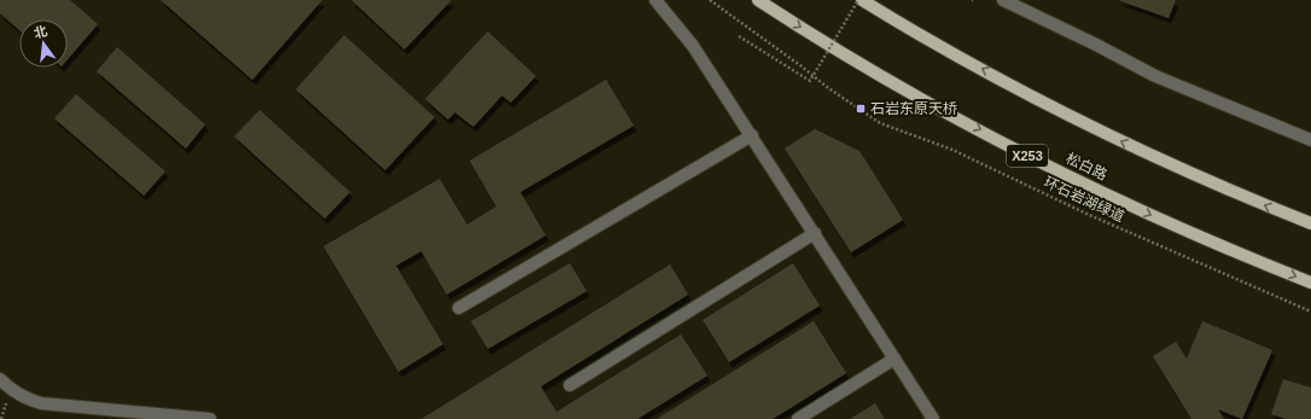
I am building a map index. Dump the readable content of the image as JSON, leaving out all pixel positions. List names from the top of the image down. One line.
{"streets":{"main road":["X253","松白路"],"path":["环石岩湖绿道"]},"places":{"transit":["石岩东原天桥"]},"north":"top"}
